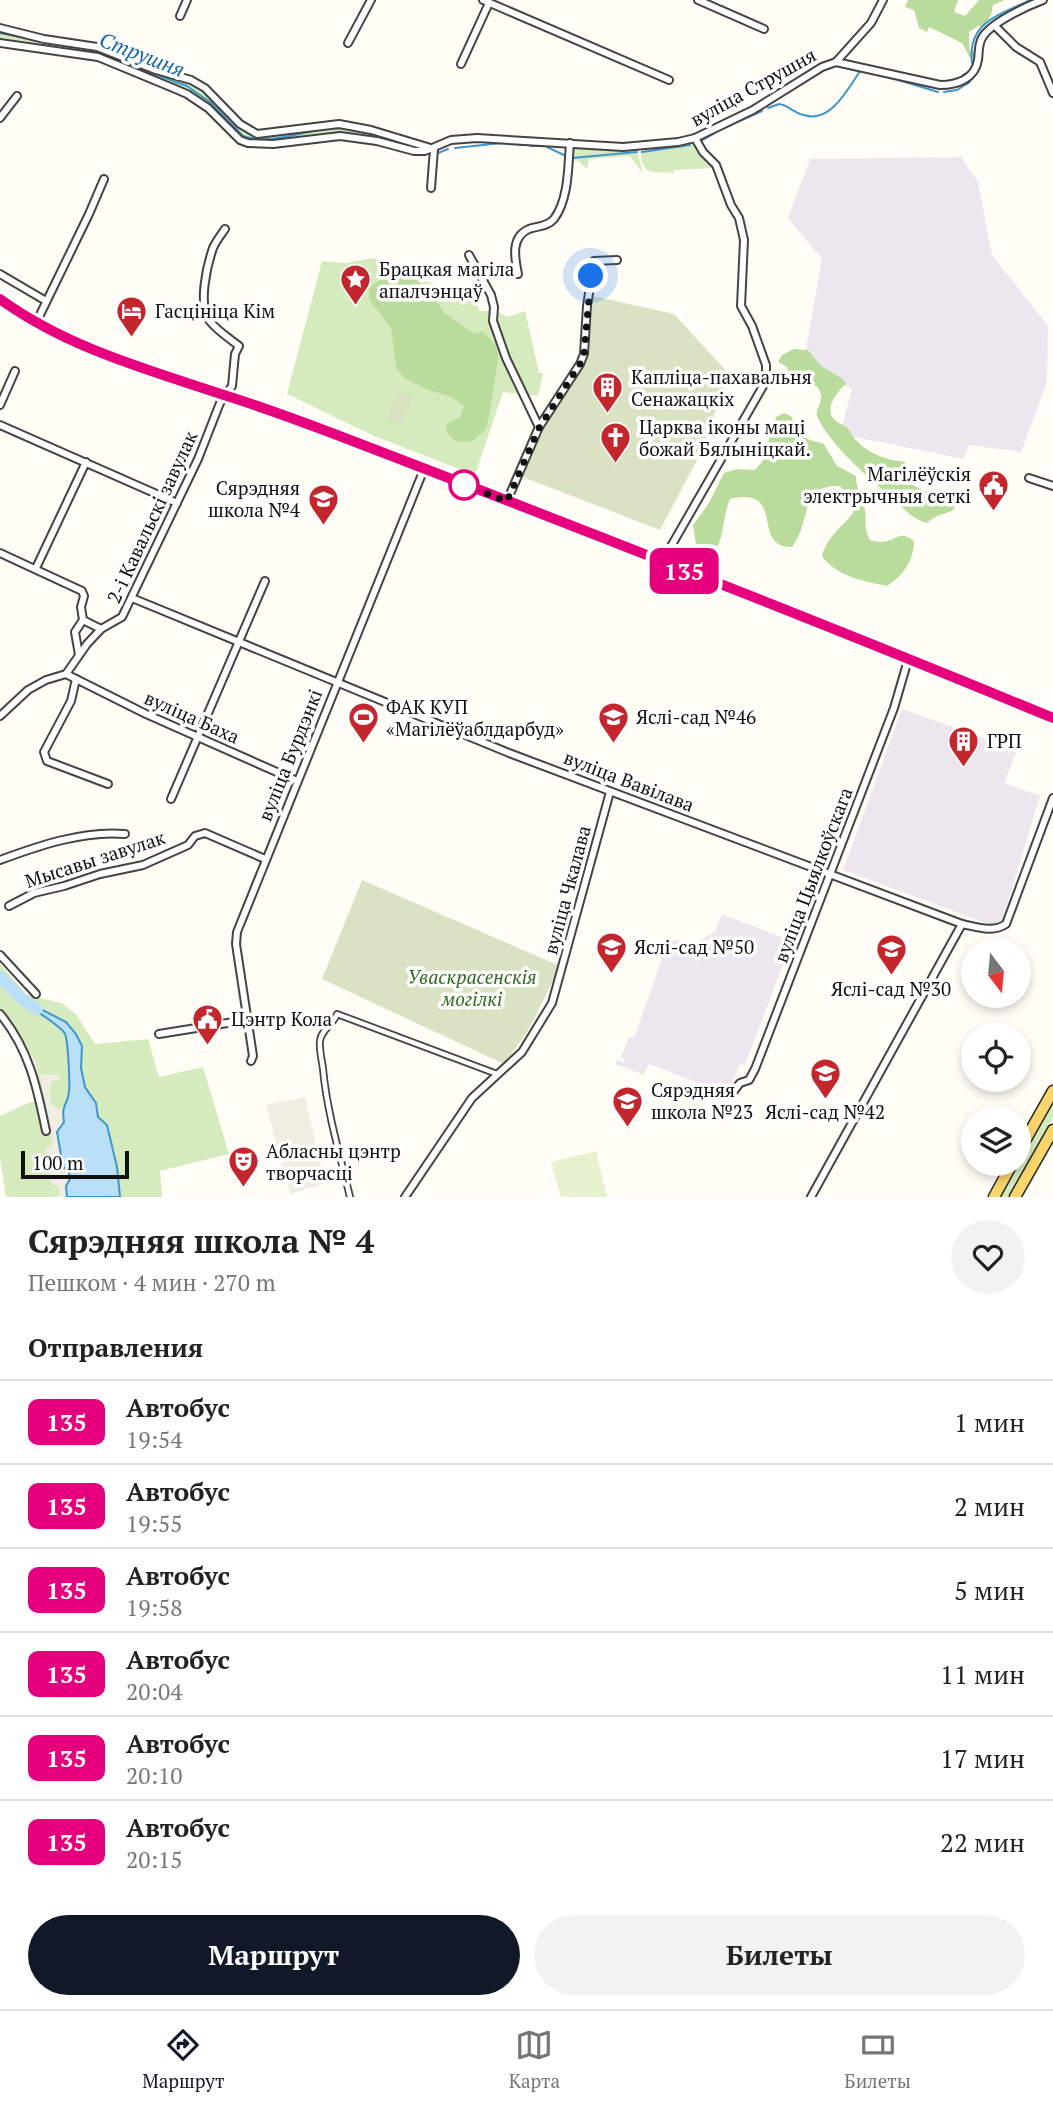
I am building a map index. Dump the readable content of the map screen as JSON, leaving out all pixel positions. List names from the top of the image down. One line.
{"streets":{"street":["вуліца Струшня","2-і Кавальскі завулак","вуліца Баха","вуліца Бурдэнкі","вуліца Вавілава","Мысавы завулак","вуліца Цыялкоўскага","вуліца Чкалава"]},"crossings":[["2-і Кавальскі завулак","вуліца Вавілава"],["вуліца Баха","вуліца Бурдэнкі"],["вуліца Бурдэнкі","вуліца Вавілава"],["вуліца Бурдэнкі","Мысавы завулак"],["вуліца Вавілава","вуліца Цыялкоўскага"],["вуліца Вавілава","вуліца Чкалава"]],"water":["Струшня"],"parks":["Уваскрасенскія могілкі"],"places":{"place":["Брацкая магіла апалчэнцаў"],"hotel":["Гасцініца Кім"],"building":["Капліца-пахавальня Сенажацкіх","ГРП"],"church":["Царква іконы маці божай Бялыніцкай."],"public building":["Магілёўскія электрычныя сеткі","Цэнтр Кола"],"school or university":["Сярэдняя школа №4","Яслі-сад №46","Яслі-сад №50","Яслі-сад №30","Яслі-сад №42","Сярэдняя школа №23"],"sports":["ФАК КУП «Магілёўаблдарбуд»"],"theatre":["Абласны цэнтр творчасці"]},"lines":["bus line 135"],"scale_bar":"100 m","north":"bottom","page":{"on_map":"135","scale":"100 m","heading":[["Сярэдняя школа № 4","Пешком · 4 мин · 270 m"],"Отправления"],"list":[{"mark":"135","name":"Автобус","note":"19:54","value":"1 мин"},{"mark":"135","name":"Автобус","note":"19:55","value":"2 мин"},{"mark":"135","name":"Автобус","note":"19:58","value":"5 мин"},{"mark":"135","name":"Автобус","note":"20:04","value":"11 мин"},{"mark":"135","name":"Автобус","note":"20:10","value":"17 мин"},{"mark":"135","name":"Автобус","note":"20:15","value":"22 мин"}],"buttons":["Маршрут","Билеты"],"tabs":["Маршрут","Карта","Билеты"]}}
